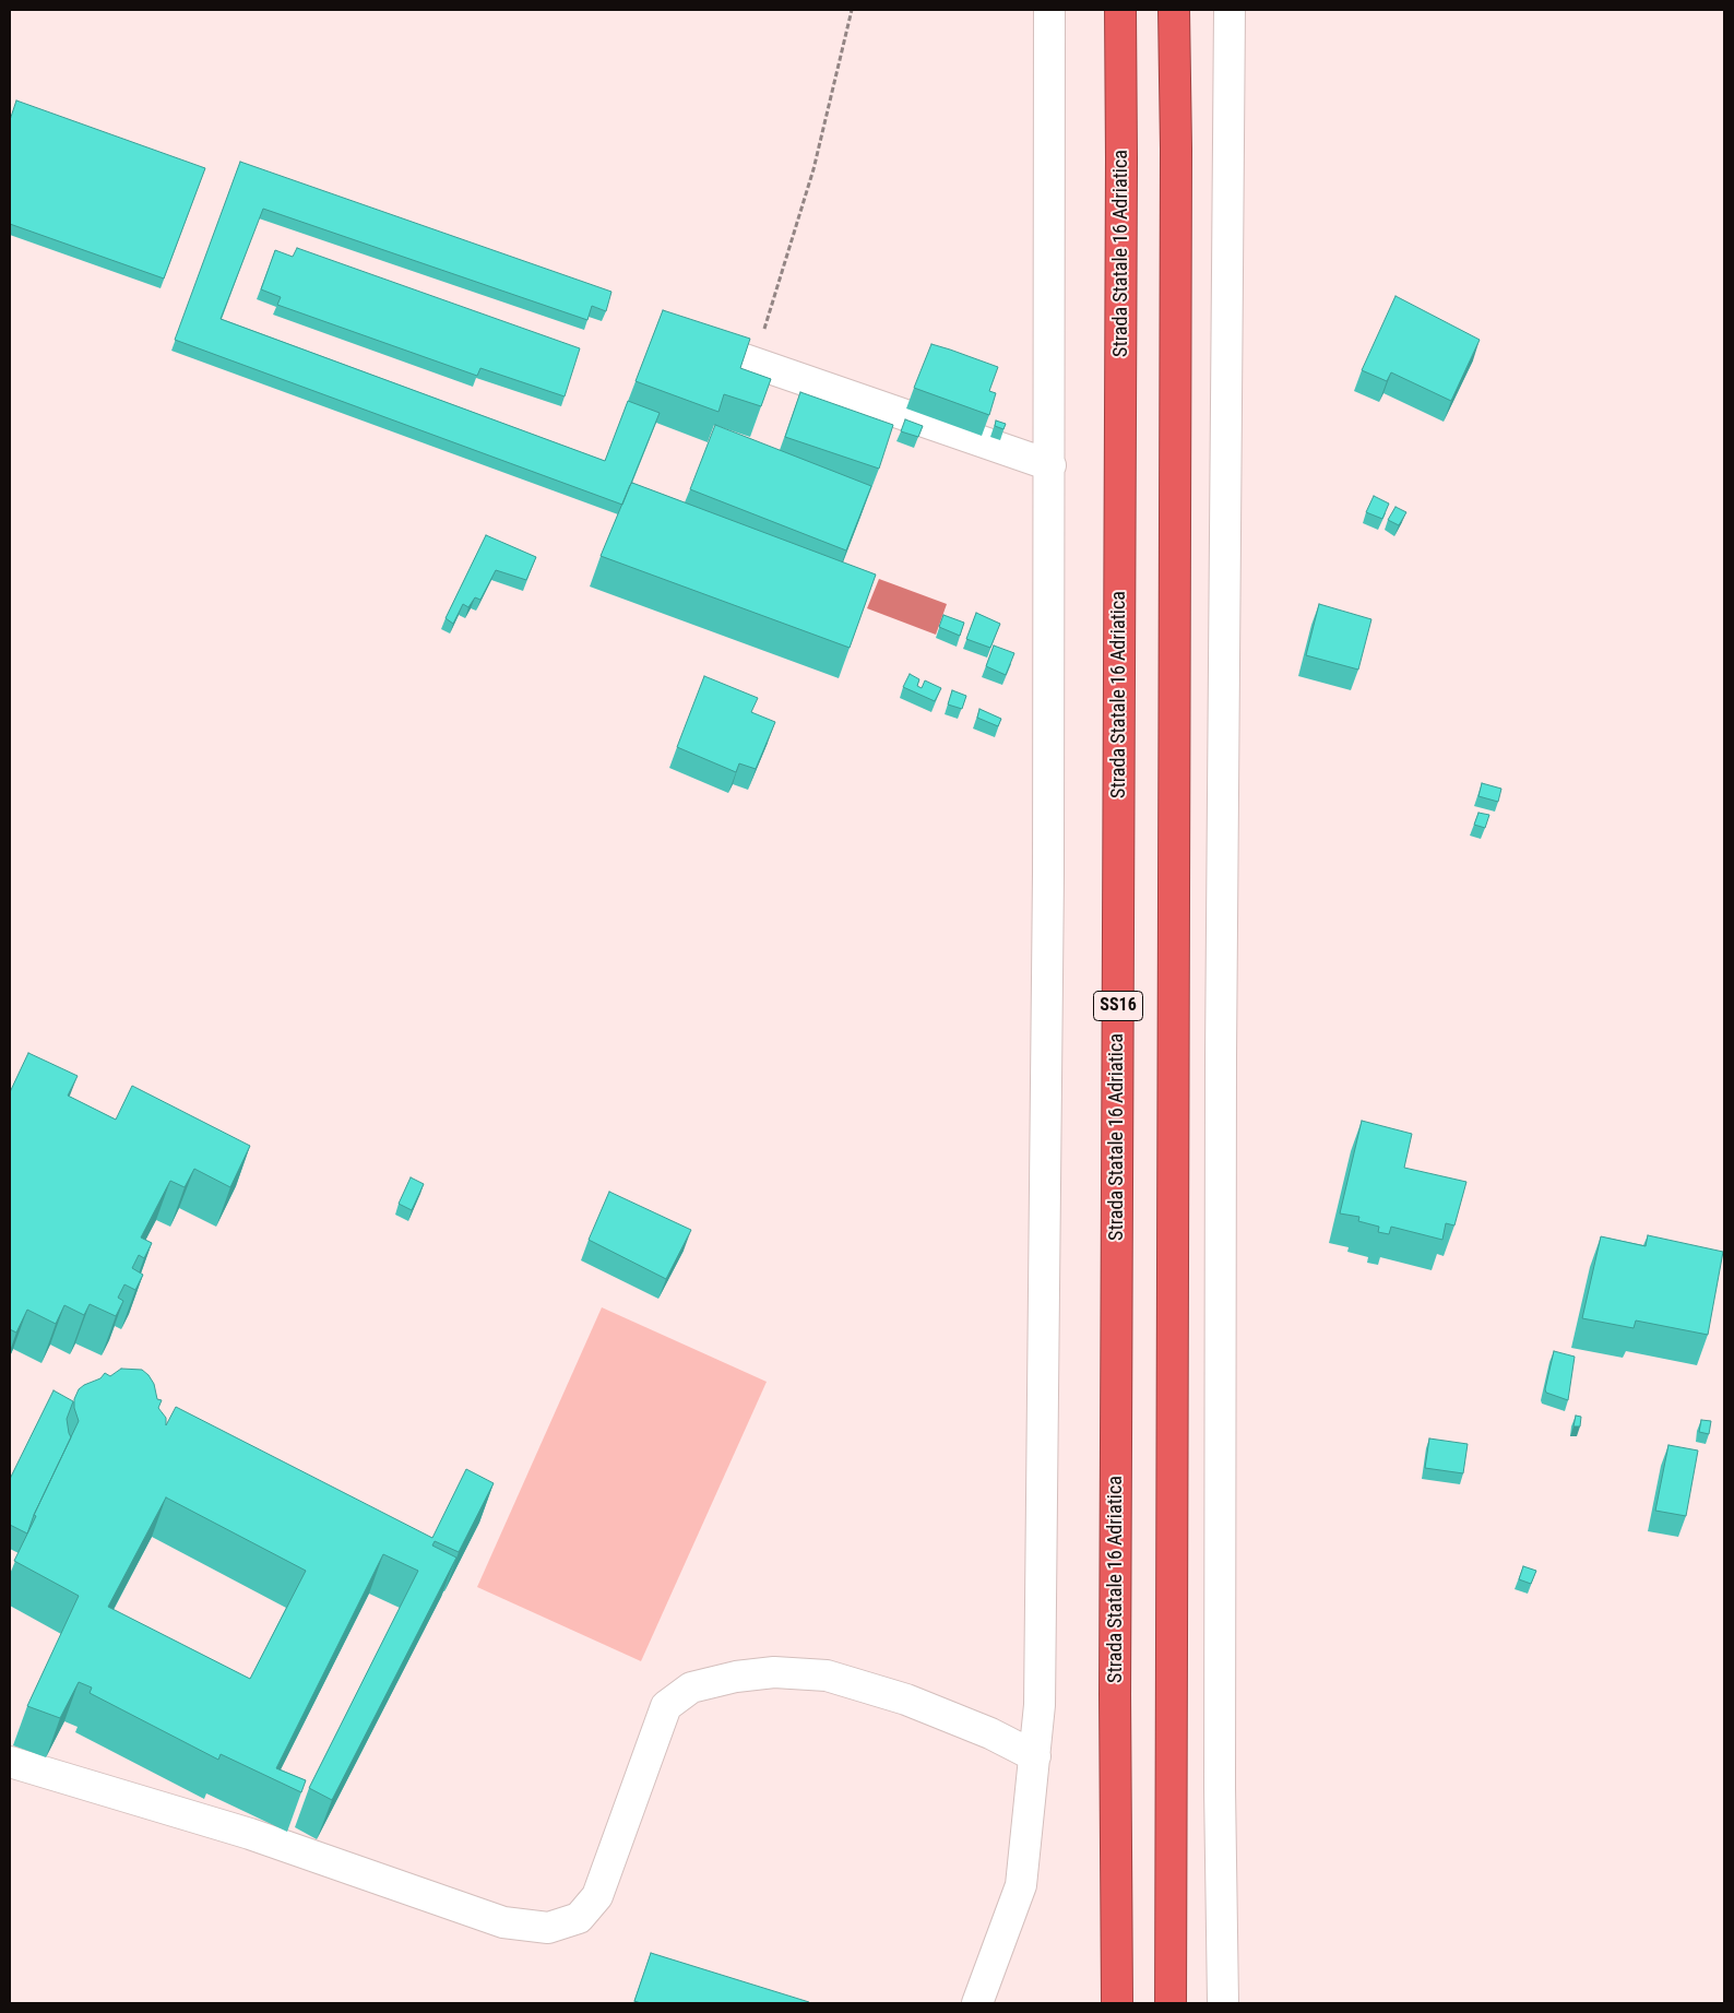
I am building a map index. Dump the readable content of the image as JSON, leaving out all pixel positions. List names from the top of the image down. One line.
{"streets":{"highway":["Strada Statale 16 Adriatica","SS16"]}}
